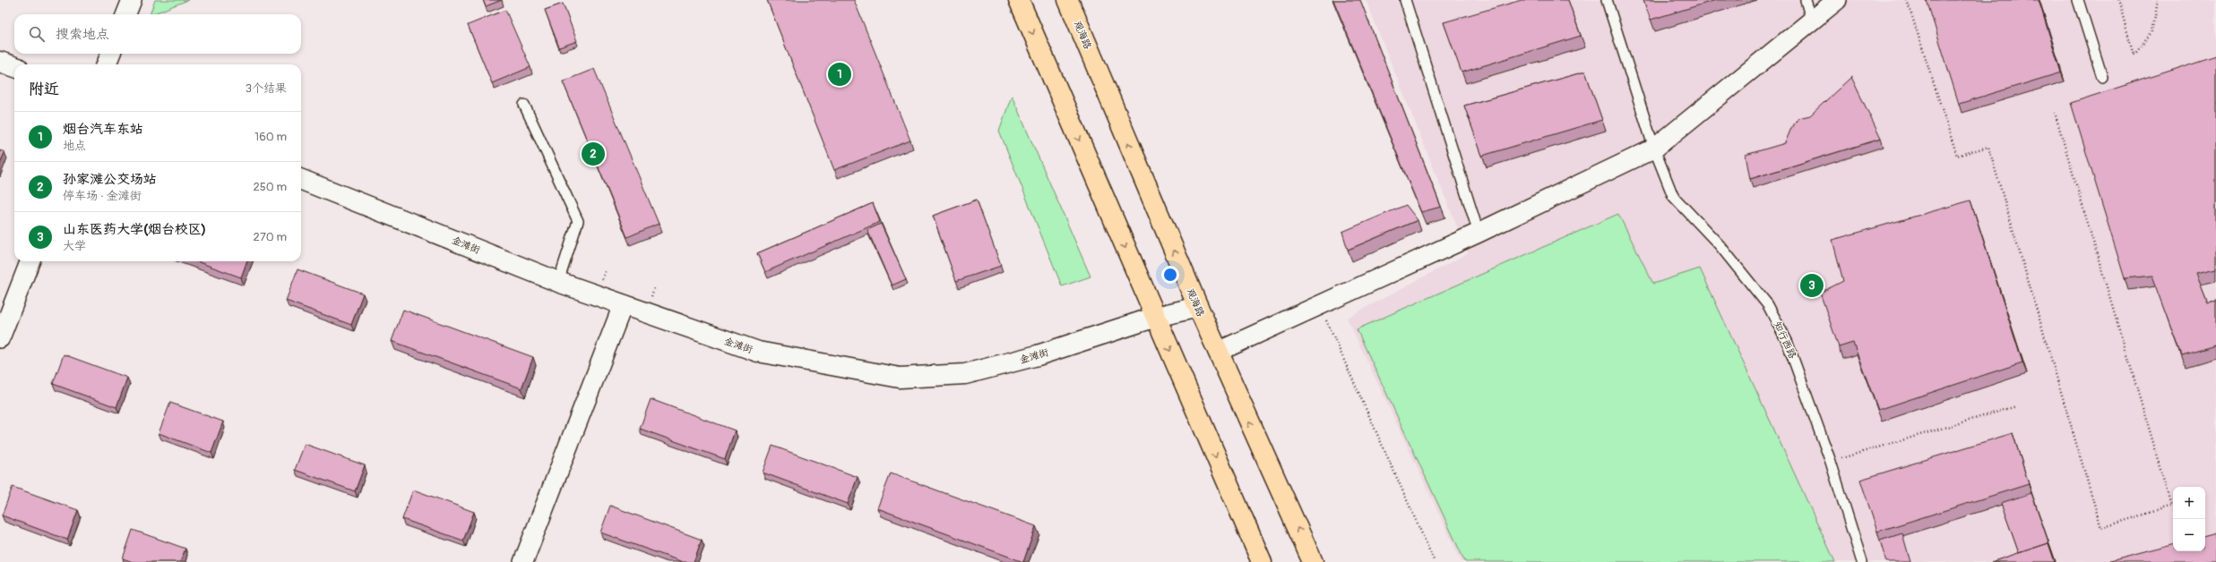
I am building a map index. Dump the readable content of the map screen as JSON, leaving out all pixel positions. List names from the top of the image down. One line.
{"streets":{"main road":["观海路"],"street":["金滩街"],"lane":["知行西路"]},"crossings":[["观海路","金滩街"]],"page":{"search":"搜索地点","pins":["1","2","3"],"heading":["附近","3个结果"],"list":[{"mark":"1","name":"烟台汽车东站","note":"地点","value":"160 m"},{"mark":"2","name":"孙家滩公交场站","note":"停车场 · 金滩街","value":"250 m"},{"mark":"3","name":"山东医药大学(烟台校区)","note":"大学","value":"270 m"}],"map_buttons":["+","−"]}}
